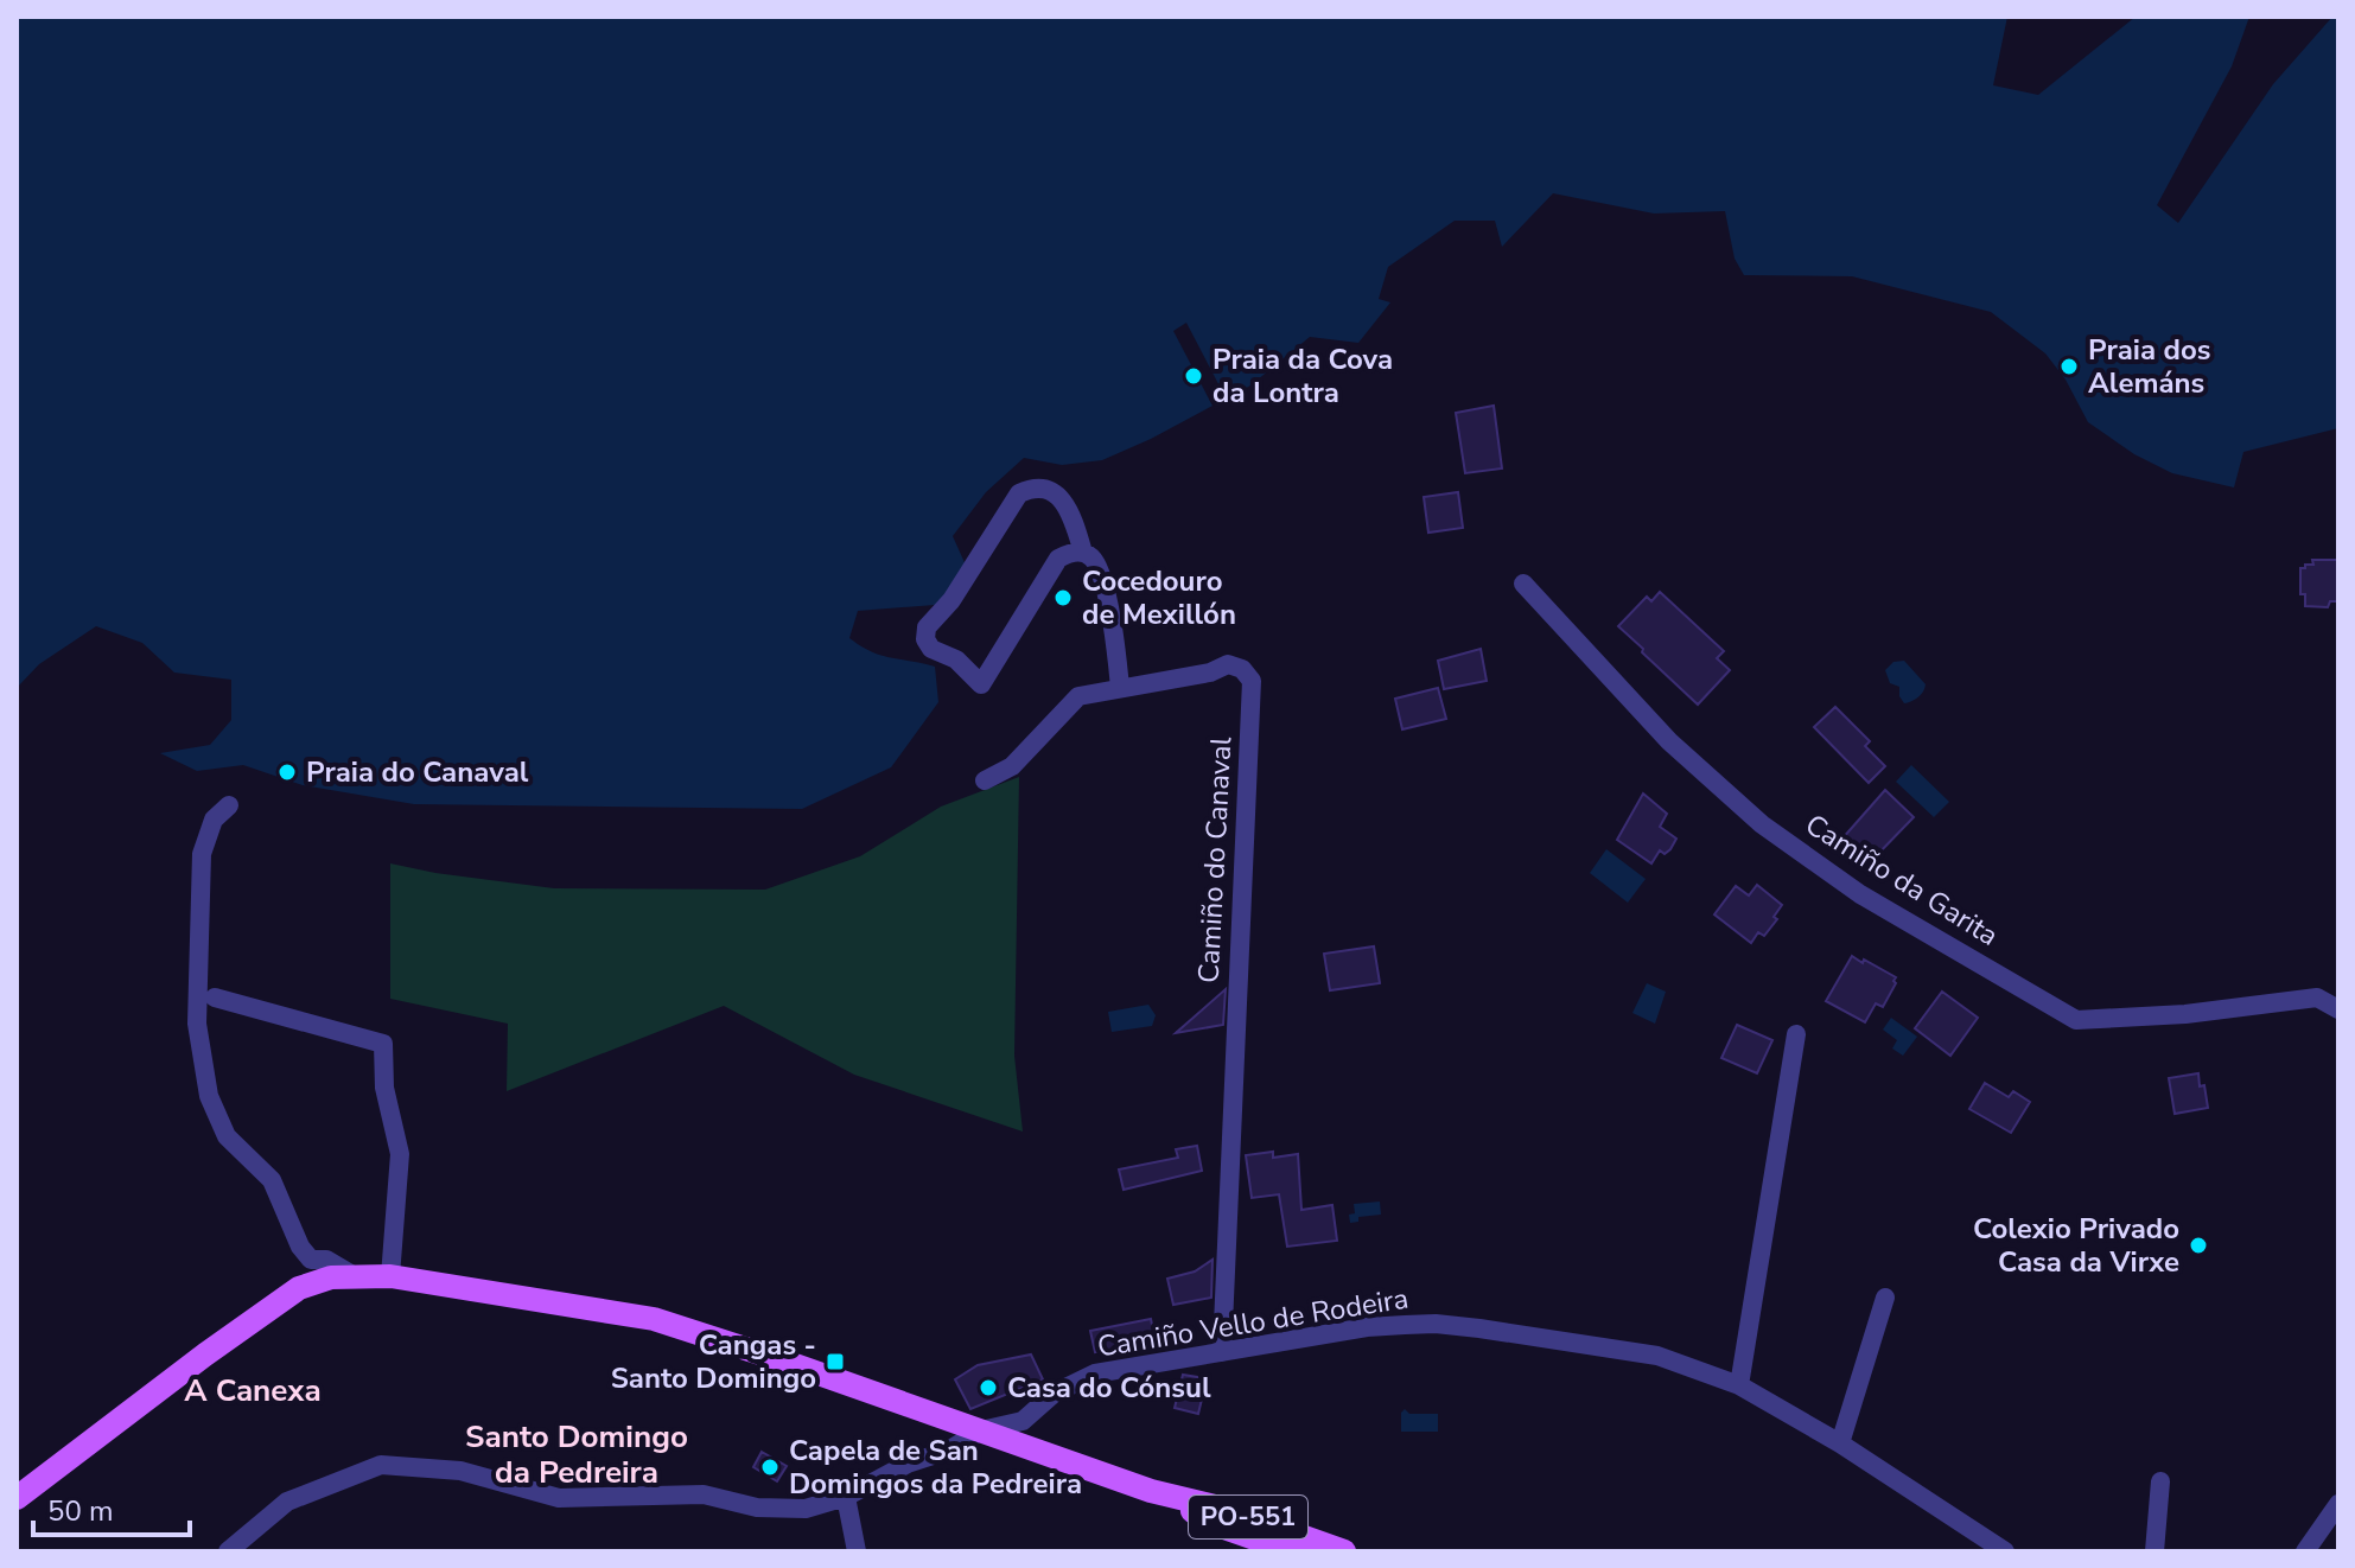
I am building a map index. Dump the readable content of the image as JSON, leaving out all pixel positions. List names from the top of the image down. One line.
{"streets":{"main road":["PO-551"],"street":["Camiño do Canaval","Camiño da Garita","Camiño Vello de Rodeira"]},"crossings":[["Camiño do Canaval","Camiño Vello de Rodeira"],["Camiño Vello de Rodeira","PO-551"]],"districts":["A Canexa","Santo Domingo da Pedreira"],"places":{"other":["Praia dos Alemáns","Praia da Cova da Lontra","Cocedouro de Mexillón","Praia do Canaval","Colexio Privado Casa da Virxe","Casa do Cónsul","Capela de San Domingos da Pedreira"],"transit":["Cangas - Santo Domingo"]},"scale_bar":"50 m"}
